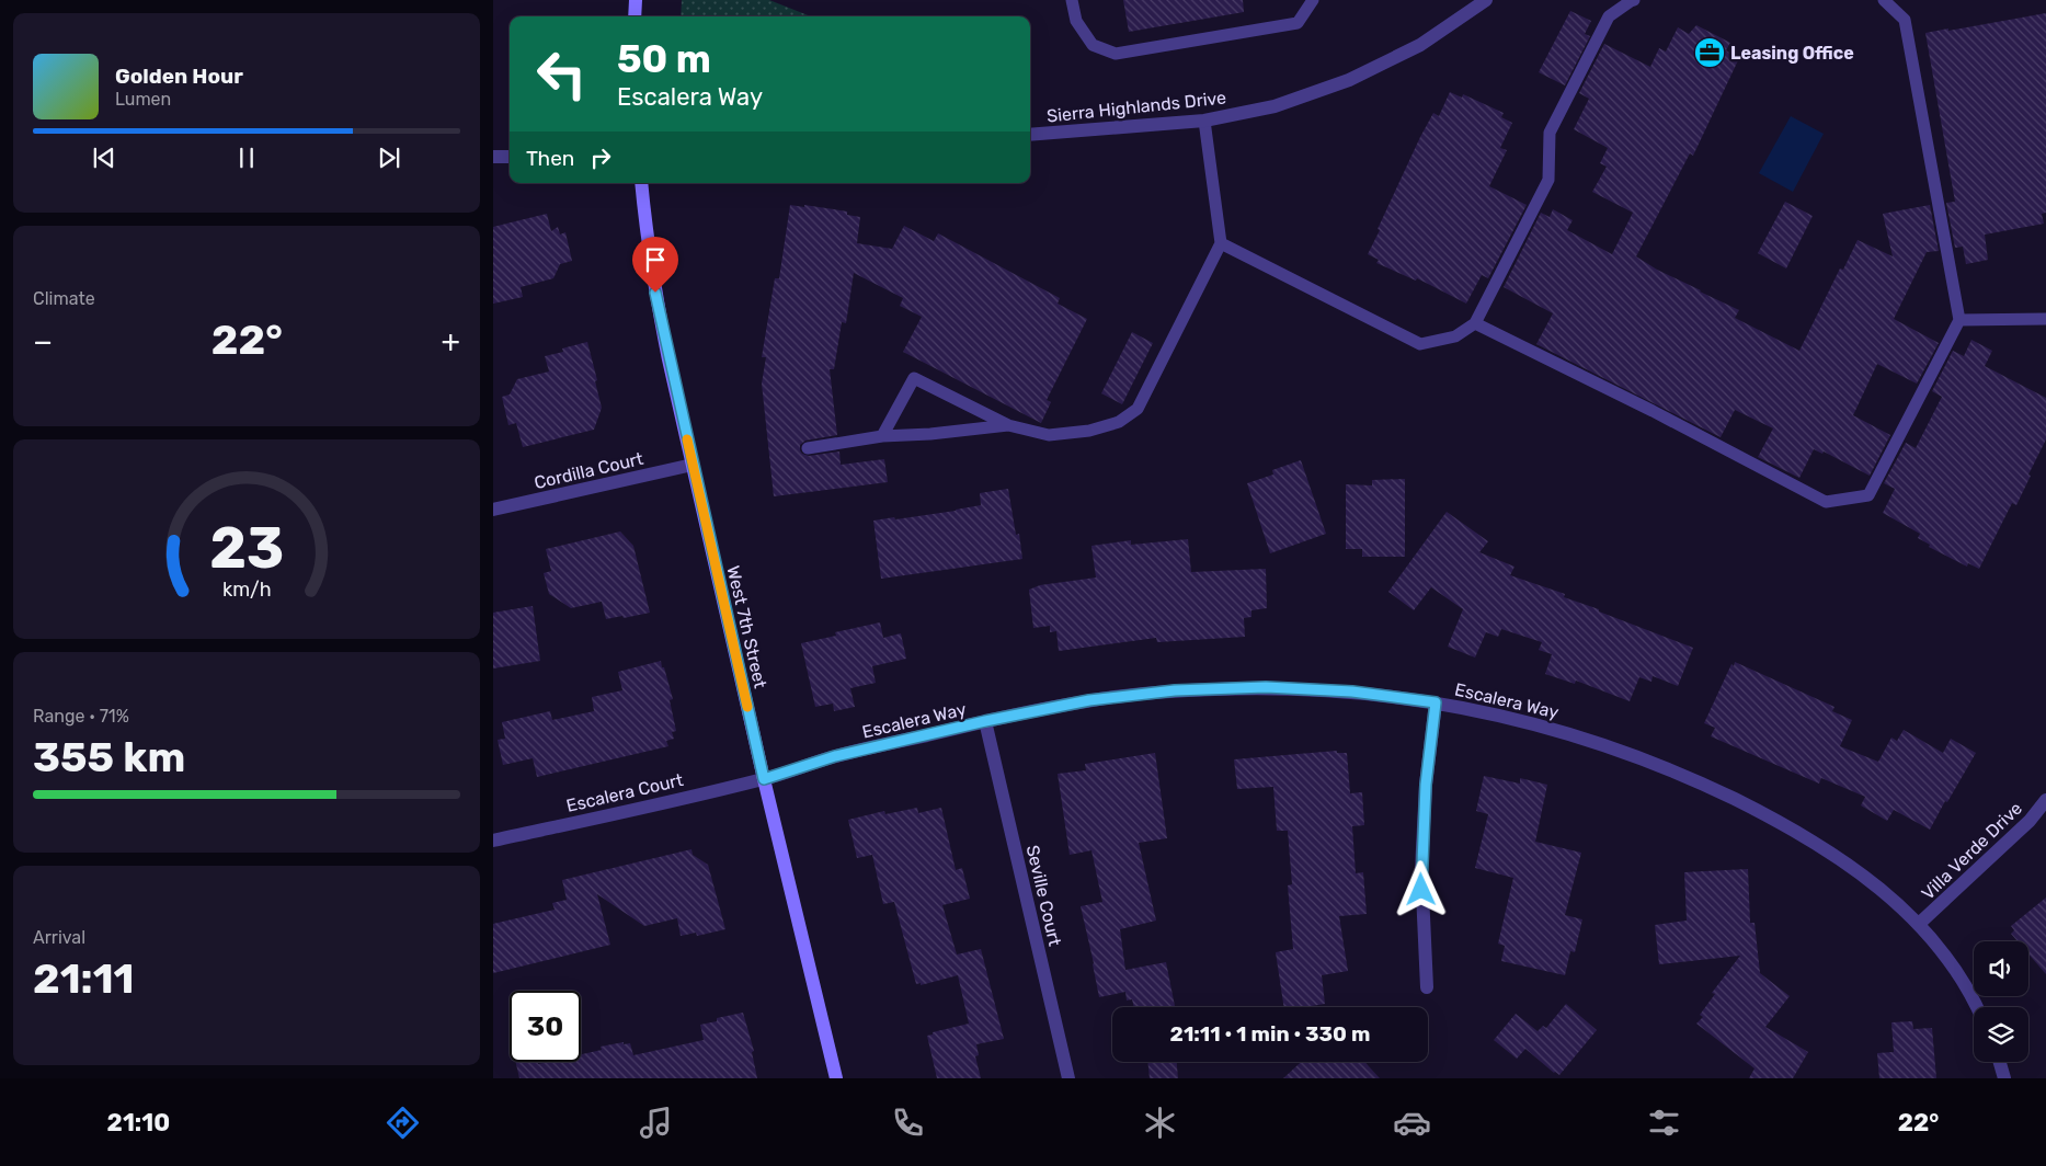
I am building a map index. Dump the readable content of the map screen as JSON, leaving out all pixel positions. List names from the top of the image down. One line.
{"streets":{"main road":["West 7th Street"],"street":["Sierra Highlands Drive","Cordilla Court","Escalera Way","Escalera Court","Villa Verde Drive","Seville Court"]},"crossings":[["Cordilla Court","West 7th Street"],["West 7th Street","Escalera Way"],["West 7th Street","Escalera Court"],["Escalera Way","Escalera Court"],["Escalera Way","Villa Verde Drive"],["Escalera Way","Seville Court"]],"places":{"office":["Leasing Office"]},"page":{"turn":["50 m","Escalera Way"],"song":["Golden Hour","Lumen"],"then":"Then","tile":["Climate",["Range · 71%","355 km"],["Arrival","21:11"]],"heat":["−","22°","+"],"limit":"30","trip":"21:11 · 1 min · 330 m","tabs":["21:10","22°"],"gauge":["23","km/h"]}}
